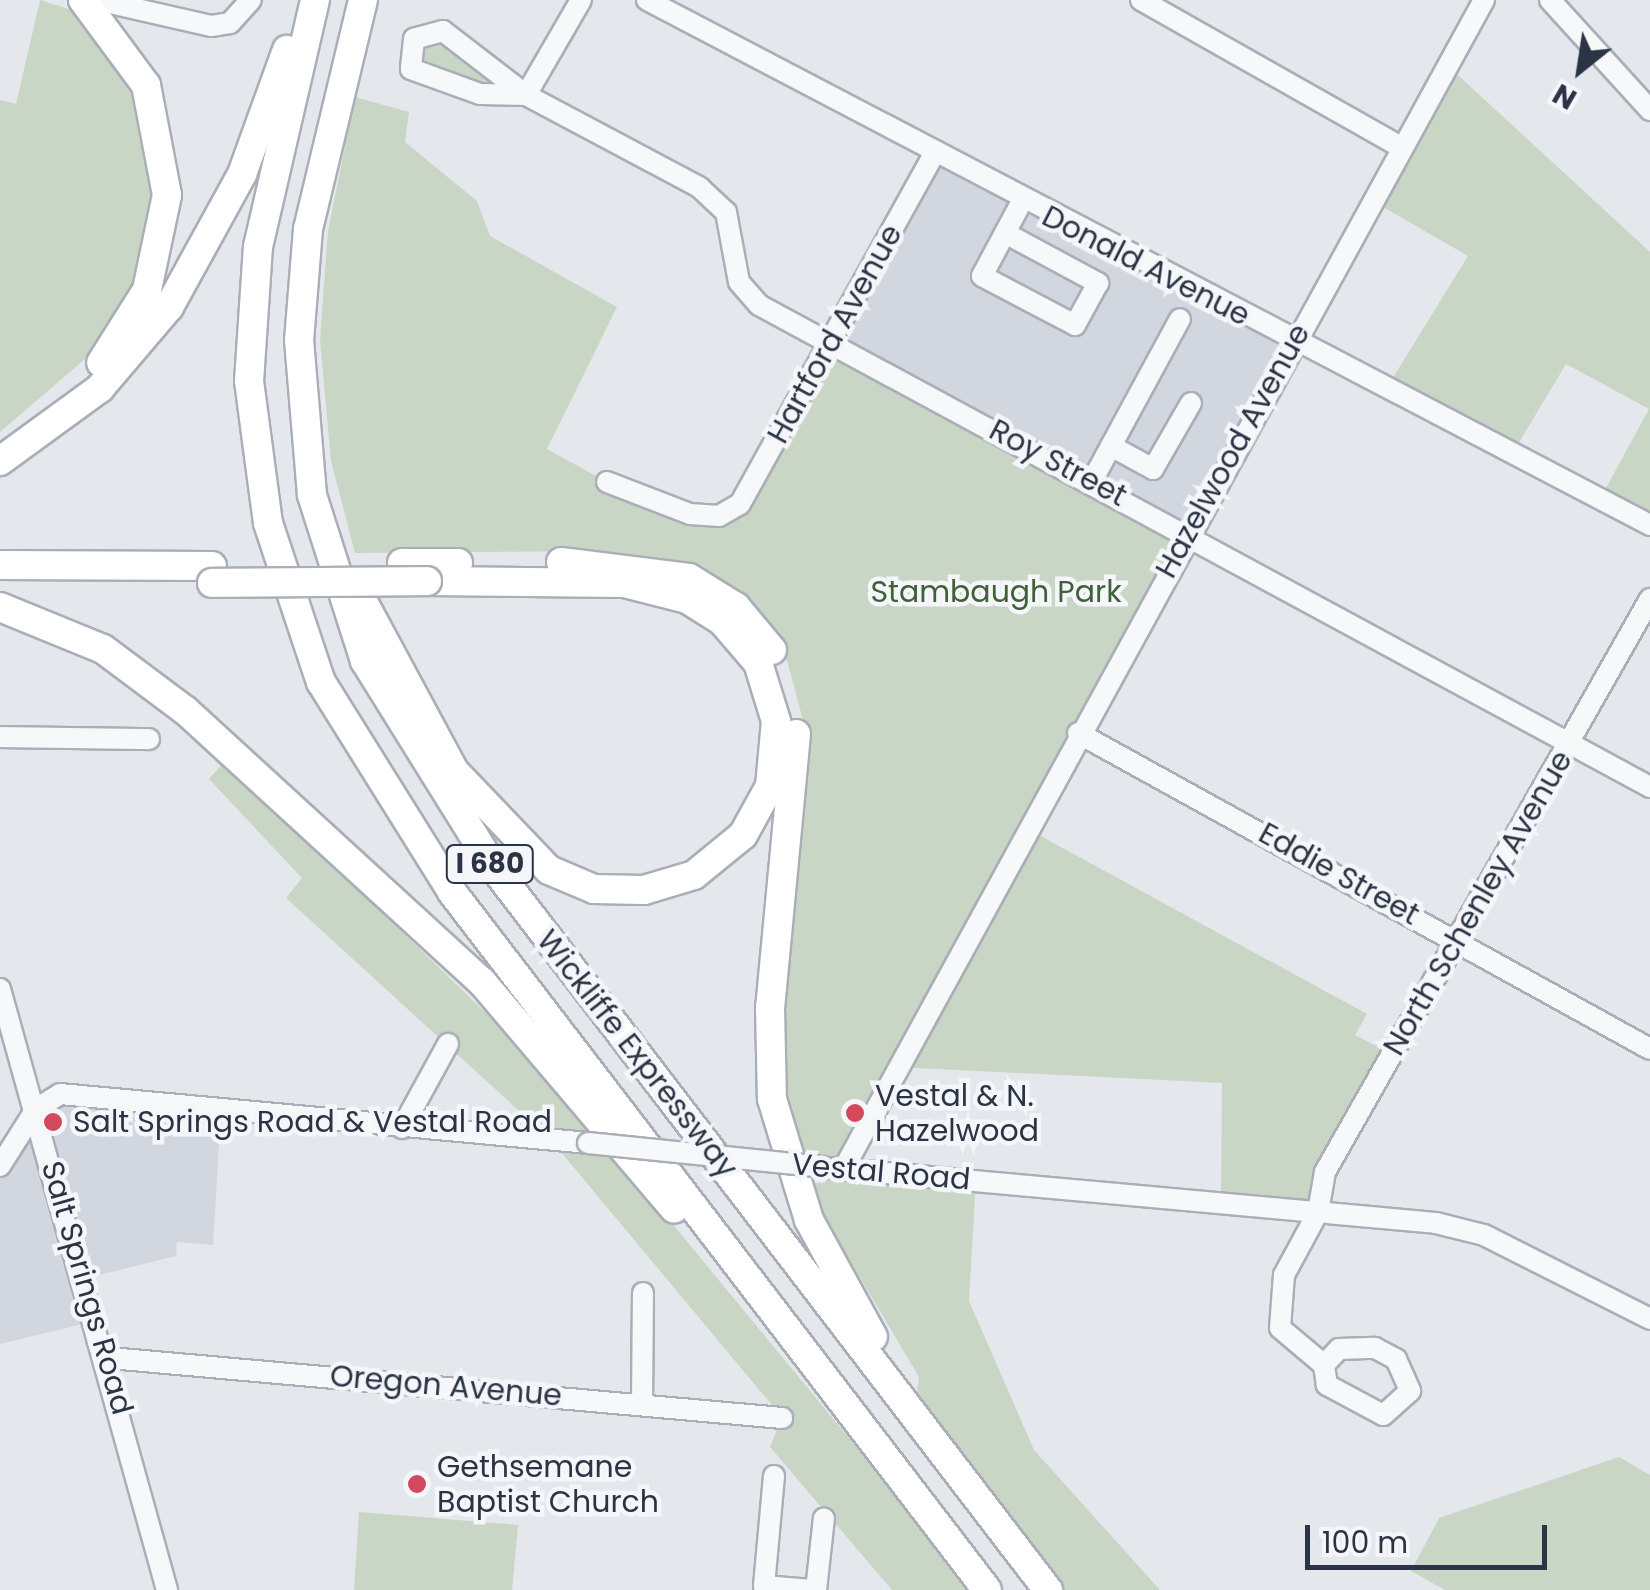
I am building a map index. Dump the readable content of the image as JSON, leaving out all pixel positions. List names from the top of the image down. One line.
{"streets":{"highway":["I 680","Wickliffe Expressway"],"street":["Donald Avenue","Hartford Avenue","Hazelwood Avenue","Roy Street","Eddie Street","North Schenley Avenue","Vestal Road","Salt Springs Road","Oregon Avenue"]},"crossings":[["Donald Avenue","Hartford Avenue"],["Donald Avenue","Hazelwood Avenue"],["Hartford Avenue","Roy Street"],["Hazelwood Avenue","Roy Street"],["Hazelwood Avenue","Eddie Street"],["Hazelwood Avenue","Vestal Road"],["Roy Street","North Schenley Avenue"],["Eddie Street","North Schenley Avenue"],["North Schenley Avenue","Vestal Road"],["Vestal Road","Salt Springs Road"],["Salt Springs Road","Oregon Avenue"]],"parks":["Stambaugh Park"],"places":["Vestal & N. Hazelwood","Salt Springs Road & Vestal Road","Gethsemane Baptist Church"],"scale_bar":"100 m","north":"bottom left"}
